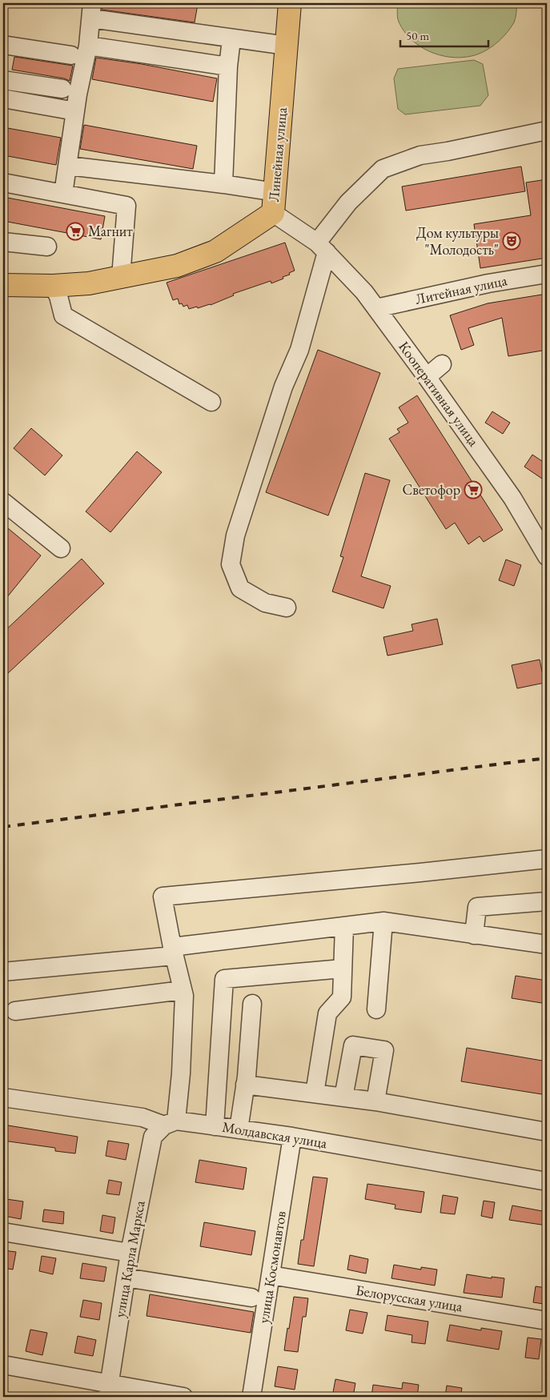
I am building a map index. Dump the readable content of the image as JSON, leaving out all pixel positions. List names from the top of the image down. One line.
{"streets":{"main road":["Линейная улица"],"street":["Литейная улица","Кооперативная улица","Молдавская улица","улица Карла Маркса","улица Космонавтов","Белорусская улица"]},"crossings":[["Линейная улица","Кооперативная улица"],["Литейная улица","Кооперативная улица"],["Молдавская улица","улица Карла Маркса"],["Молдавская улица","улица Космонавтов"],["улица Космонавтов","Белорусская улица"]],"places":{"supermarket":["Магнит","Светофор"],"theatre":["Дом культуры \"Молодость\""]},"scale_bar":"50 m"}
